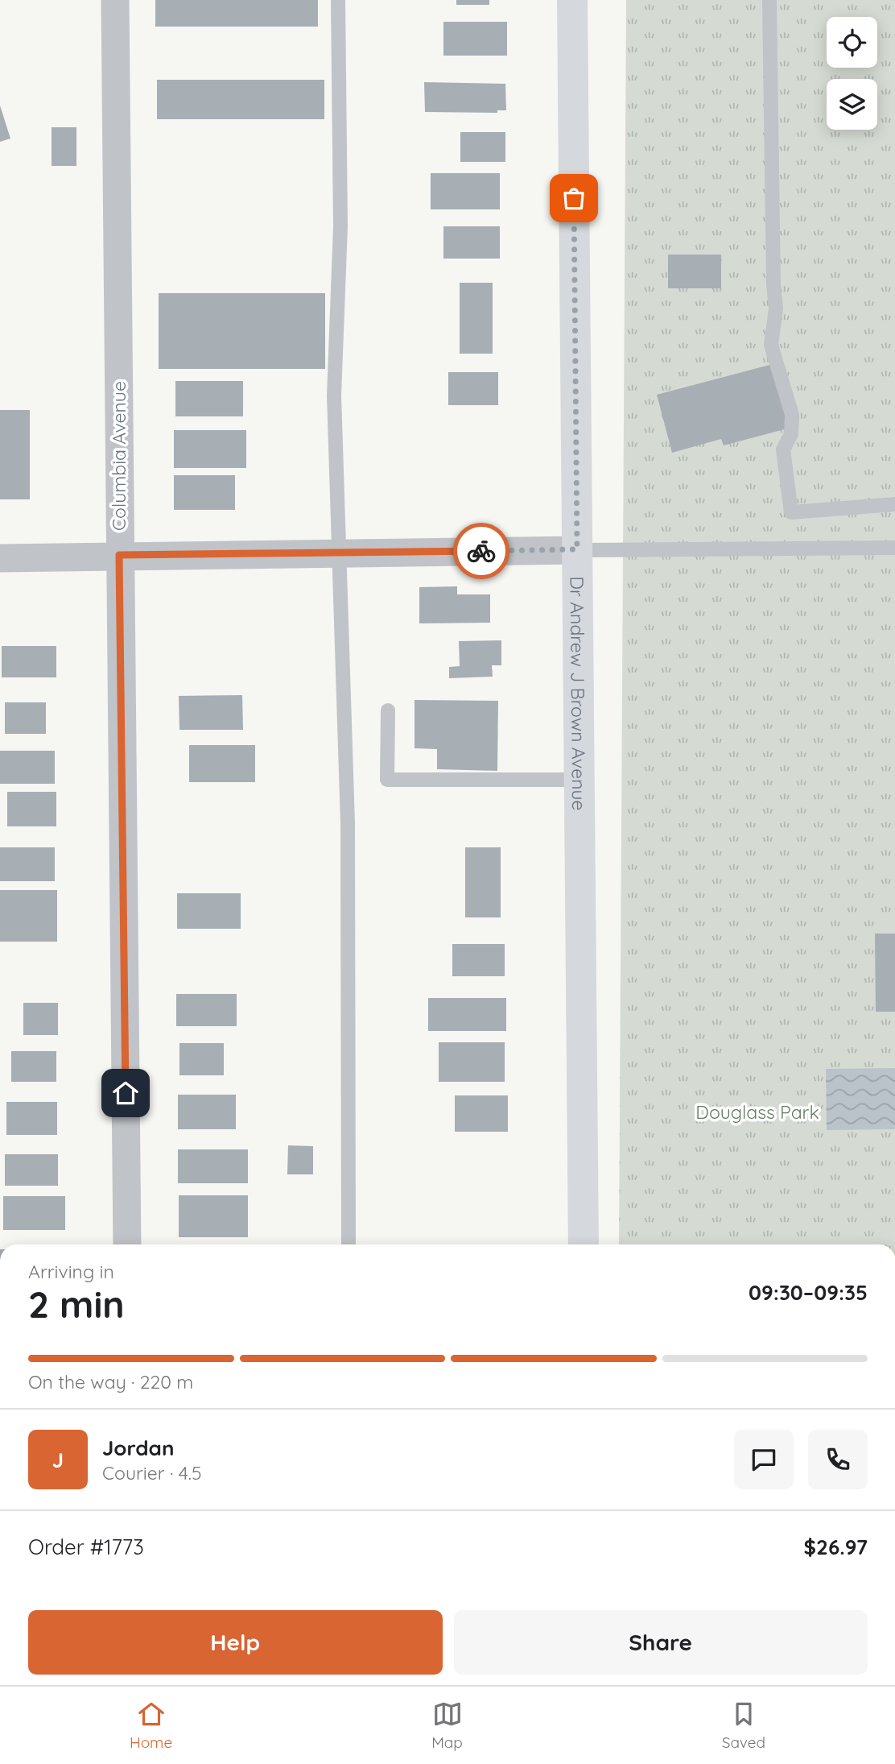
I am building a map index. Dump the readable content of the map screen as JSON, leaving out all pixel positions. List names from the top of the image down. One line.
{"streets":{"main road":["Dr Andrew J Brown Avenue"],"street":["Columbia Avenue"]},"parks":["Douglass Park"],"page":{"heading":["2 min","Arriving in","09:30–09:35"],"panel":["Jordan","Courier · 4.5","Order #1773","$26.97"],"bar":"On the way · 220 m","round":"J","buttons":["Help","Share"],"tabs":["Home","Map","Saved"]}}
